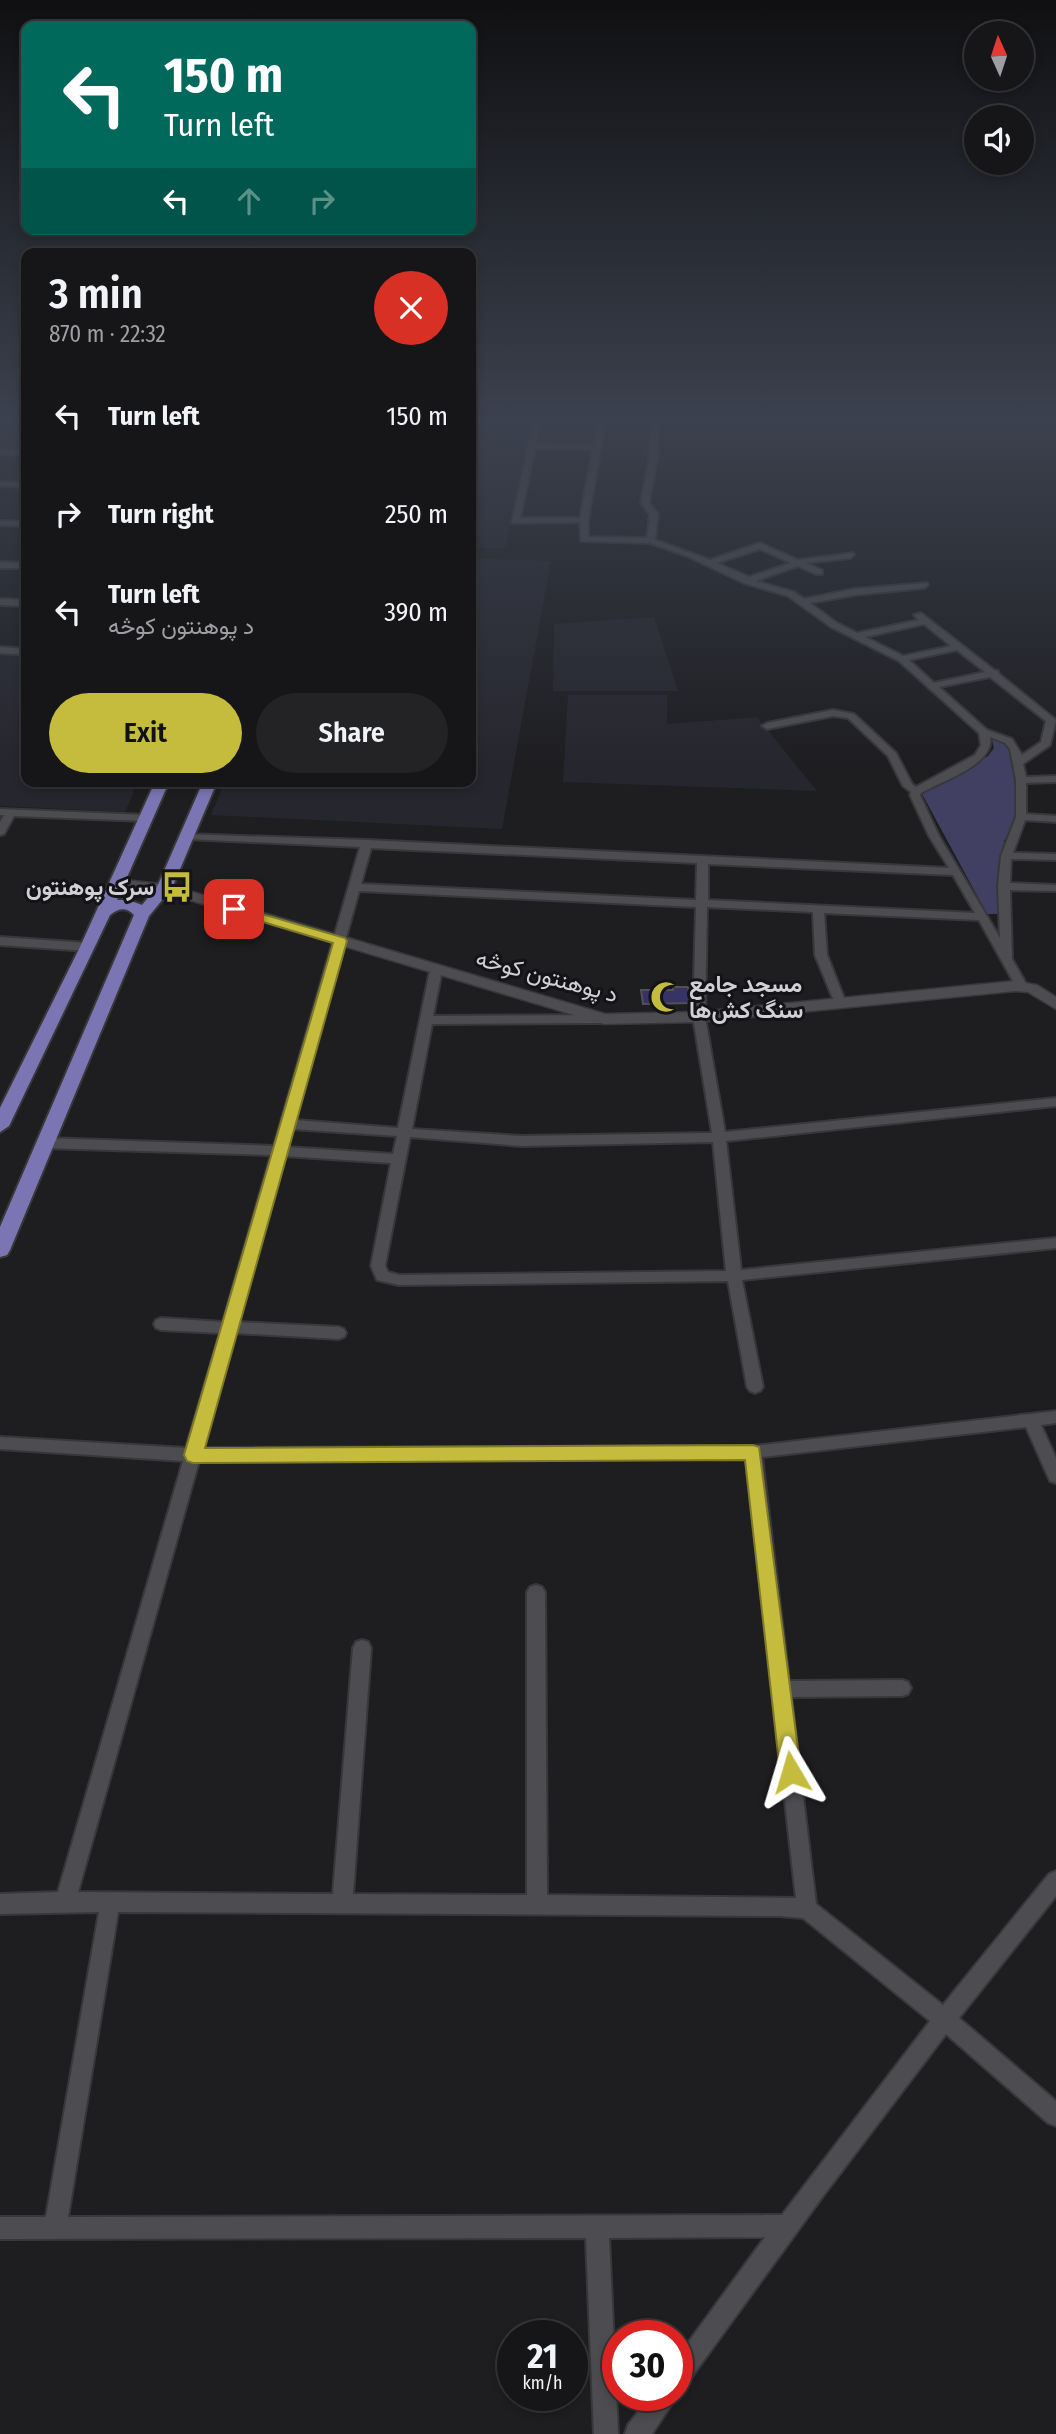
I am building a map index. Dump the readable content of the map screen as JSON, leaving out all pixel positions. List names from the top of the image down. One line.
{"streets":{"street":["د پوهنتون کوڅه"]},"places":{"bus stop":["سرک پوهنتون"],"mosque":["مسجد جامع سنگ کش‌ها"]},"north":"top","page":{"turn":["150 m","Turn left"],"heading":["3 min","870 m · 22:32"],"list":[{"name":"Turn left","value":"150 m"},{"name":"Turn right","value":"250 m"},{"name":"Turn left","note":"د پوهنتون کوڅه","value":"390 m"}],"buttons":["Exit","Share"],"speed":"21 km/h","limit":"30"}}
